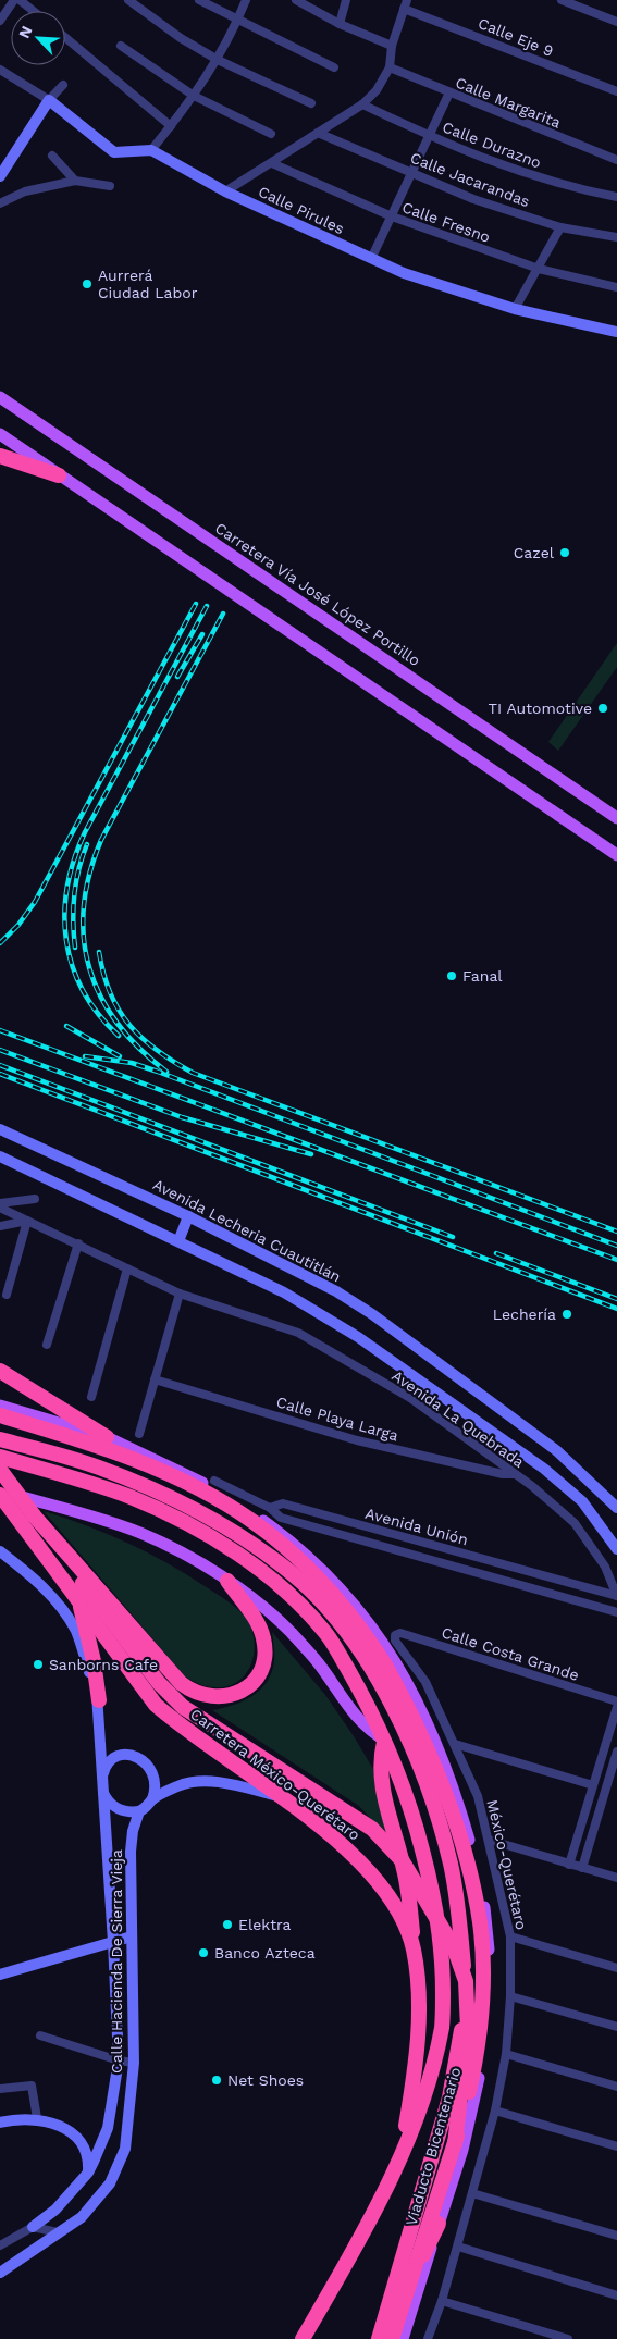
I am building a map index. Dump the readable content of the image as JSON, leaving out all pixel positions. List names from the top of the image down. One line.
{"streets":{"highway":["Carretera México-Querétaro","Viaducto Bicentenario"],"main road":["Calle Pirules","Carretera Vía José López Portillo","Avenida Lecheria Cuautitlán","Calle Hacienda De Sierra Vieja"],"street":["Calle Eje 9","Calle Margarita","Calle Durazno","Calle Jacarandas","Calle Fresno","Calle Playa Larga","Avenida La Quebrada","Avenida Unión","Calle Costa Grande","México-Querétaro"]},"crossings":[["Calle Playa Larga","Avenida La Quebrada"],["Avenida La Quebrada","Avenida Unión"],["Calle Costa Grande","México-Querétaro"],["Carretera México-Querétaro","Calle Hacienda De Sierra Vieja"]],"places":["Aurrerá Ciudad Labor","Cazel","TI Automotive","Fanal","Lechería","Sanborns Cafe","Elektra","Banco Azteca","Net Shoes"],"north":"top left"}
